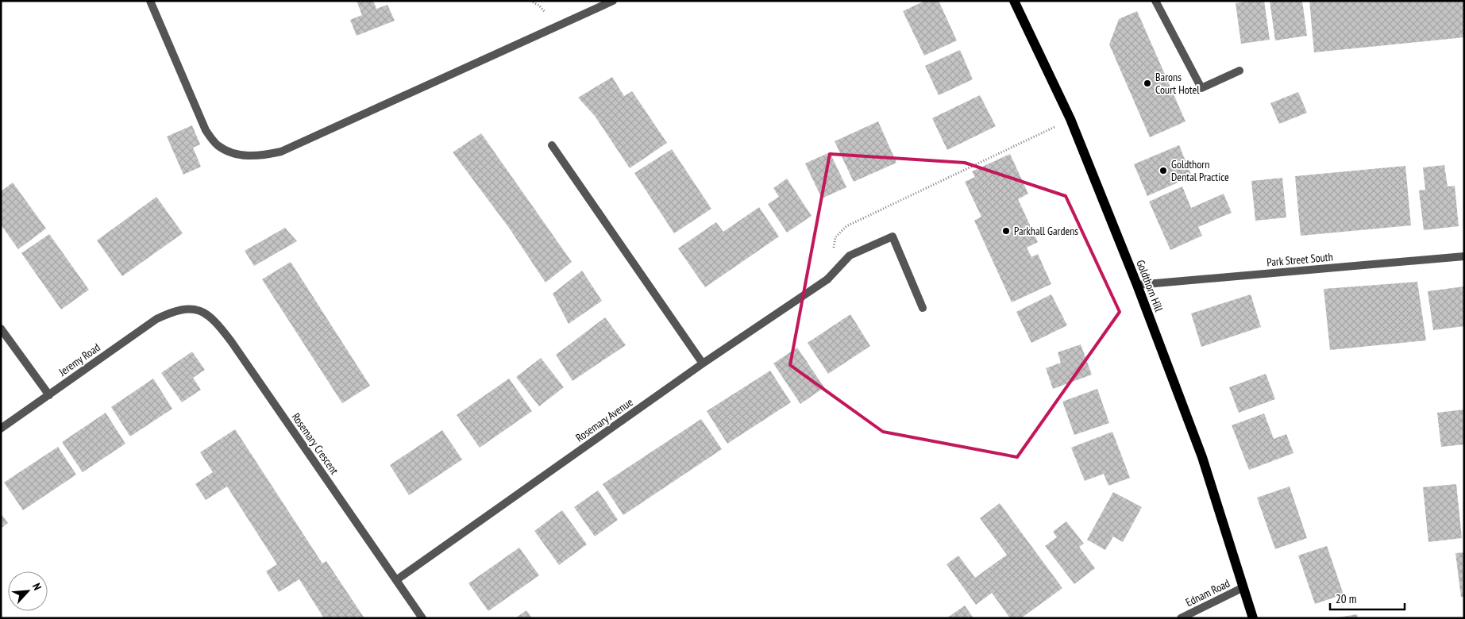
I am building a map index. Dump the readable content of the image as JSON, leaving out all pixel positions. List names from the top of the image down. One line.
{"streets":{"main road":["Goldthorn Hill"],"street":["Park Street South","Jeremy Road","Rosemary Avenue","Rosemary Crescent","Ednam Road"]},"crossings":[["Park Street South","Goldthorn Hill"],["Goldthorn Hill","Ednam Road"],["Jeremy Road","Rosemary Crescent"],["Rosemary Avenue","Rosemary Crescent"]],"places":["Barons Court Hotel","Goldthorn Dental Practice","Parkhall Gardens"],"scale_bar":"20 m","north":"top right"}
